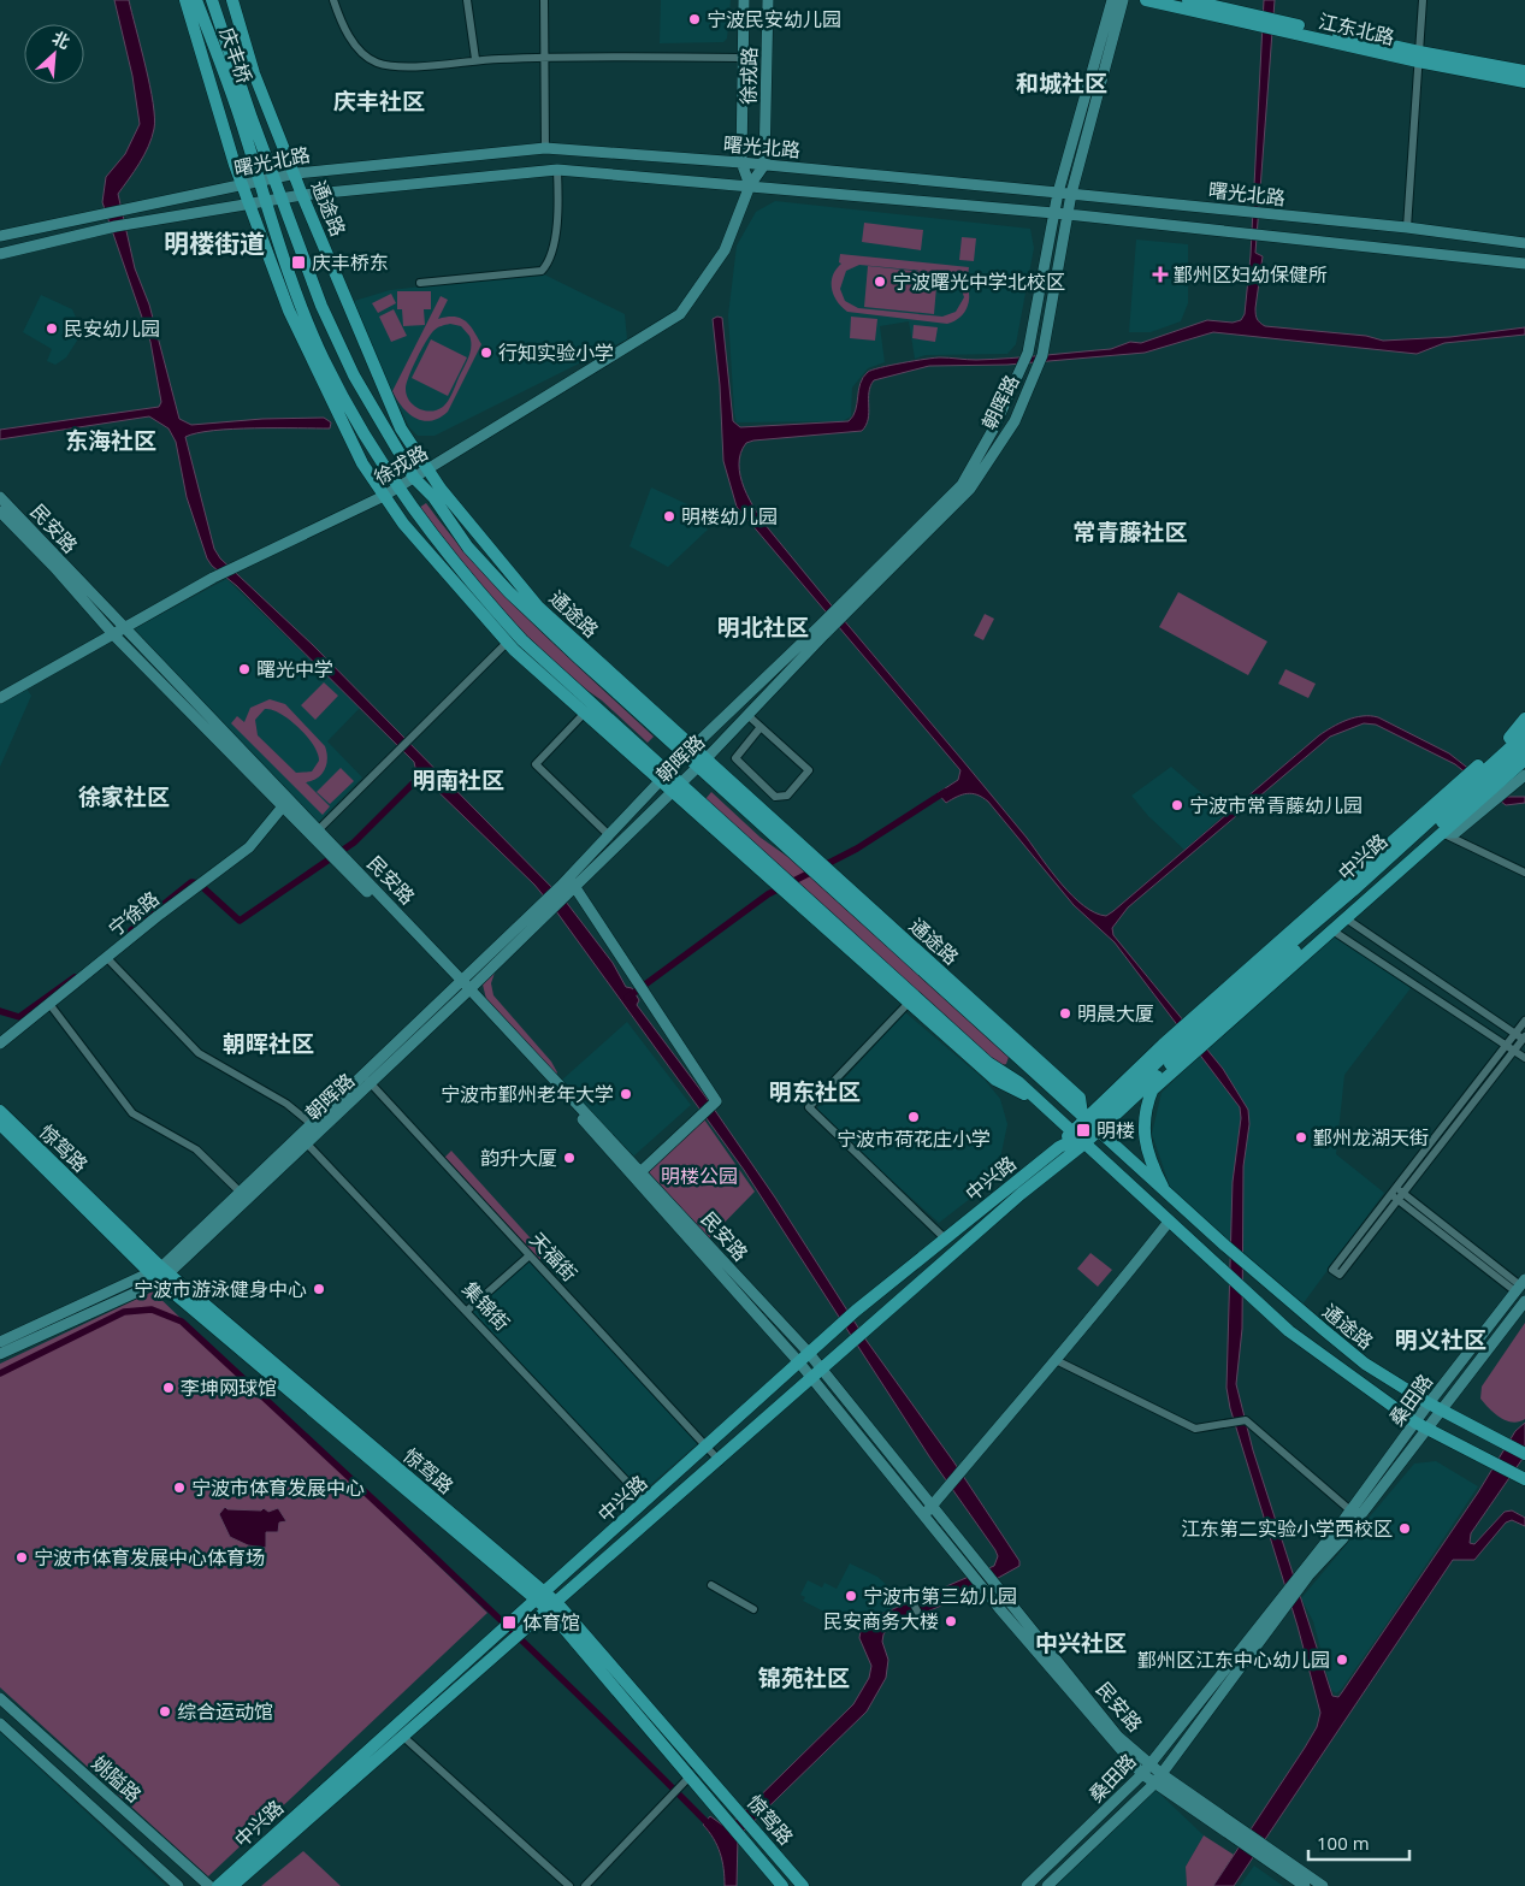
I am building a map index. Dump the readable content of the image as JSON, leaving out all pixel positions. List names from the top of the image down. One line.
{"streets":{"main road":["江东北路","庆丰桥","徐戎路","曙光北路","通途路","朝晖路","民安路","中兴路","宁徐路","惊驾路","桑田路","姚隘路"],"street":["天福街","集锦街"]},"crossings":[["庆丰桥","通途路"],["徐戎路","曙光北路"],["徐戎路","通途路"],["徐戎路","民安路"],["曙光北路","通途路"],["曙光北路","朝晖路"],["通途路","朝晖路"],["通途路","中兴路"],["通途路","桑田路"],["朝晖路","民安路"],["朝晖路","惊驾路"],["朝晖路","天福街"],["朝晖路","集锦街"],["民安路","中兴路"],["民安路","宁徐路"],["民安路","桑田路"],["中兴路","惊驾路"],["中兴路","天福街"],["中兴路","集锦街"]],"districts":["和城社区","庆丰社区","明楼街道","东海社区","常青藤社区","明北社区","明南社区","徐家社区","朝晖社区","明东社区","明义社区","中兴社区","锦苑社区"],"parks":["明楼公园"],"places":{"other":["宁波民安幼儿园","宁波曙光中学北校区","民安幼儿园","行知实验小学","明楼幼儿园","曙光中学","宁波市常青藤幼儿园","明晨大厦","宁波市鄞州老年大学","宁波市荷花庄小学","鄞州龙湖天街","韵升大厦","宁波市游泳健身中心","李坤网球馆","宁波市体育发展中心","江东第二实验小学西校区","宁波市体育发展中心体育场","宁波市第三幼儿园","民安商务大楼","鄞州区江东中心幼儿园","综合运动馆"],"transit":["庆丰桥东","明楼","体育馆"],"health":["鄞州区妇幼保健所"]},"scale_bar":"100 m","north":"top right"}
